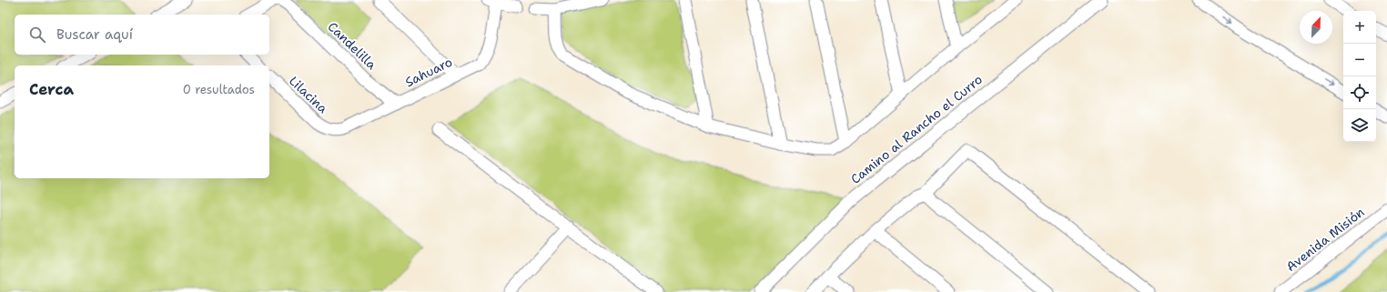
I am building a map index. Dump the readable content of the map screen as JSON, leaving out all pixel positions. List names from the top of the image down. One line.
{"streets":{"street":["Candelilla","Sahuaro","Lilacina","Camino al Rancho el Curro","Avenida Misión"]},"crossings":[["Candelilla","Sahuaro"],["Sahuaro","Lilacina"]],"north":"top right","page":{"map_buttons":["+","−"],"search":"Buscar aquí","heading":["Cerca","0 resultados"]}}
